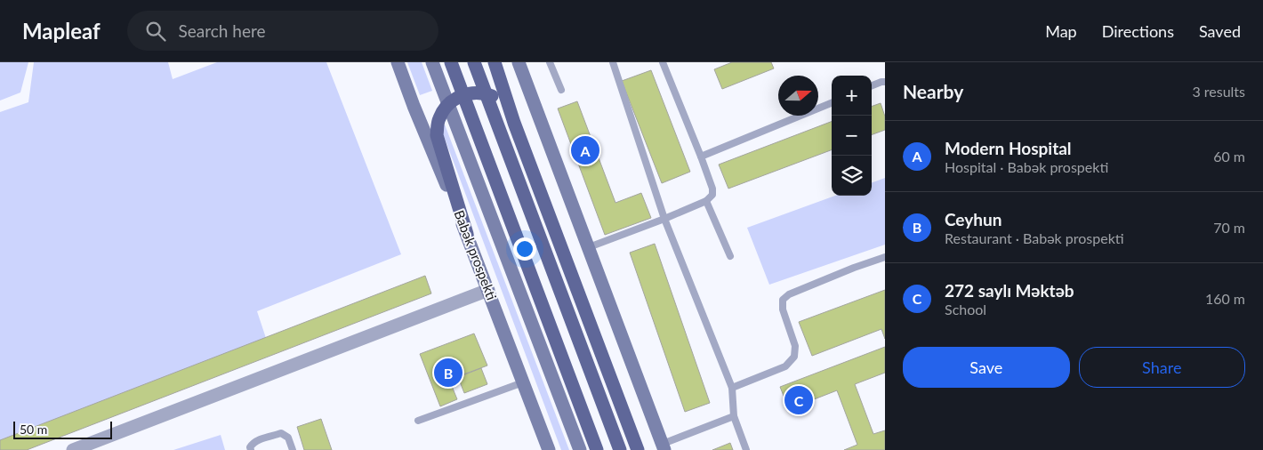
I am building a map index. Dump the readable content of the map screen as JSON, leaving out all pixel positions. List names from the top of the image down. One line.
{"streets":{"main road":["Babək prospekti"]},"scale_bar":"50 m","north":"right","page":{"header":"Mapleaf","search":"Search here","nav":["Map","Directions","Saved"],"heading":["Nearby","3 results"],"map_buttons":["+","−"],"list":[{"mark":"A","name":"Modern Hospital","note":"Hospital · Babək prospekti","value":"60 m"},{"mark":"B","name":"Ceyhun","note":"Restaurant · Babək prospekti","value":"70 m"},{"mark":"C","name":"272 saylı Məktəb","note":"School","value":"160 m"}],"pins":["A","B","C"],"buttons":["Save","Share"],"scale":"50 m"}}
